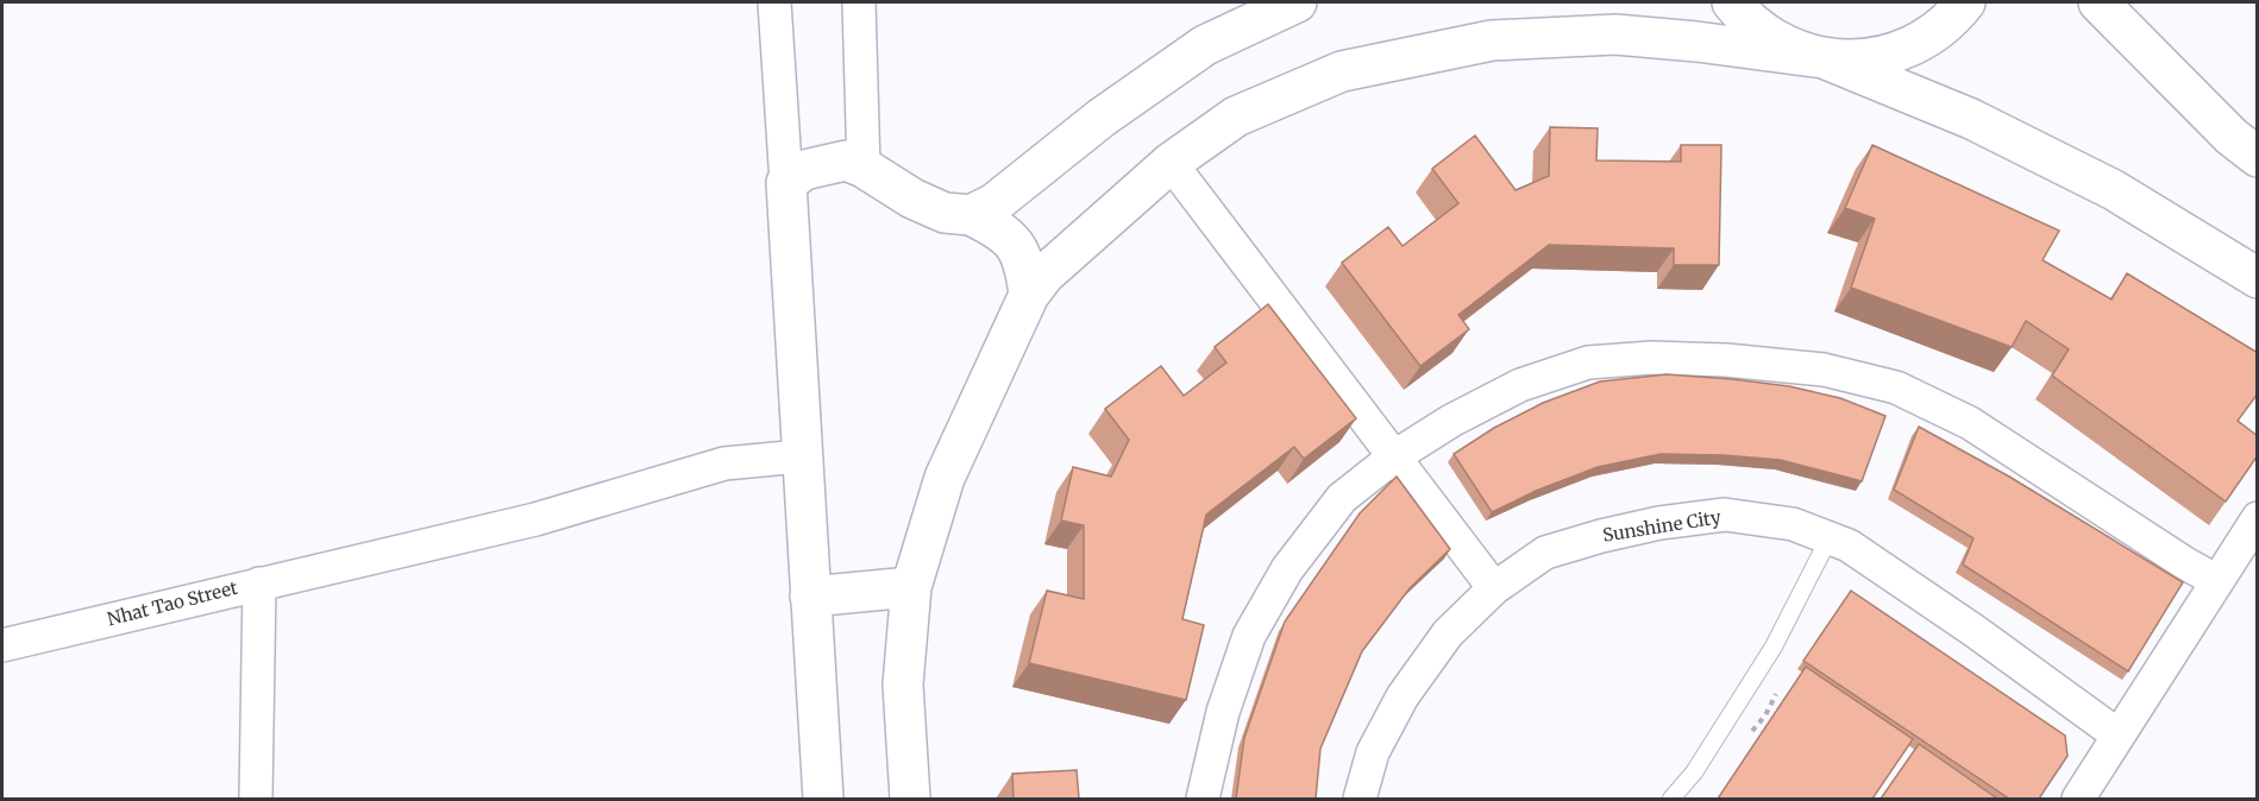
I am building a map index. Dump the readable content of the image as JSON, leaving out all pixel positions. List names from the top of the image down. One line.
{"streets":{"street":["Sunshine City","Nhat Tao Street"]}}
